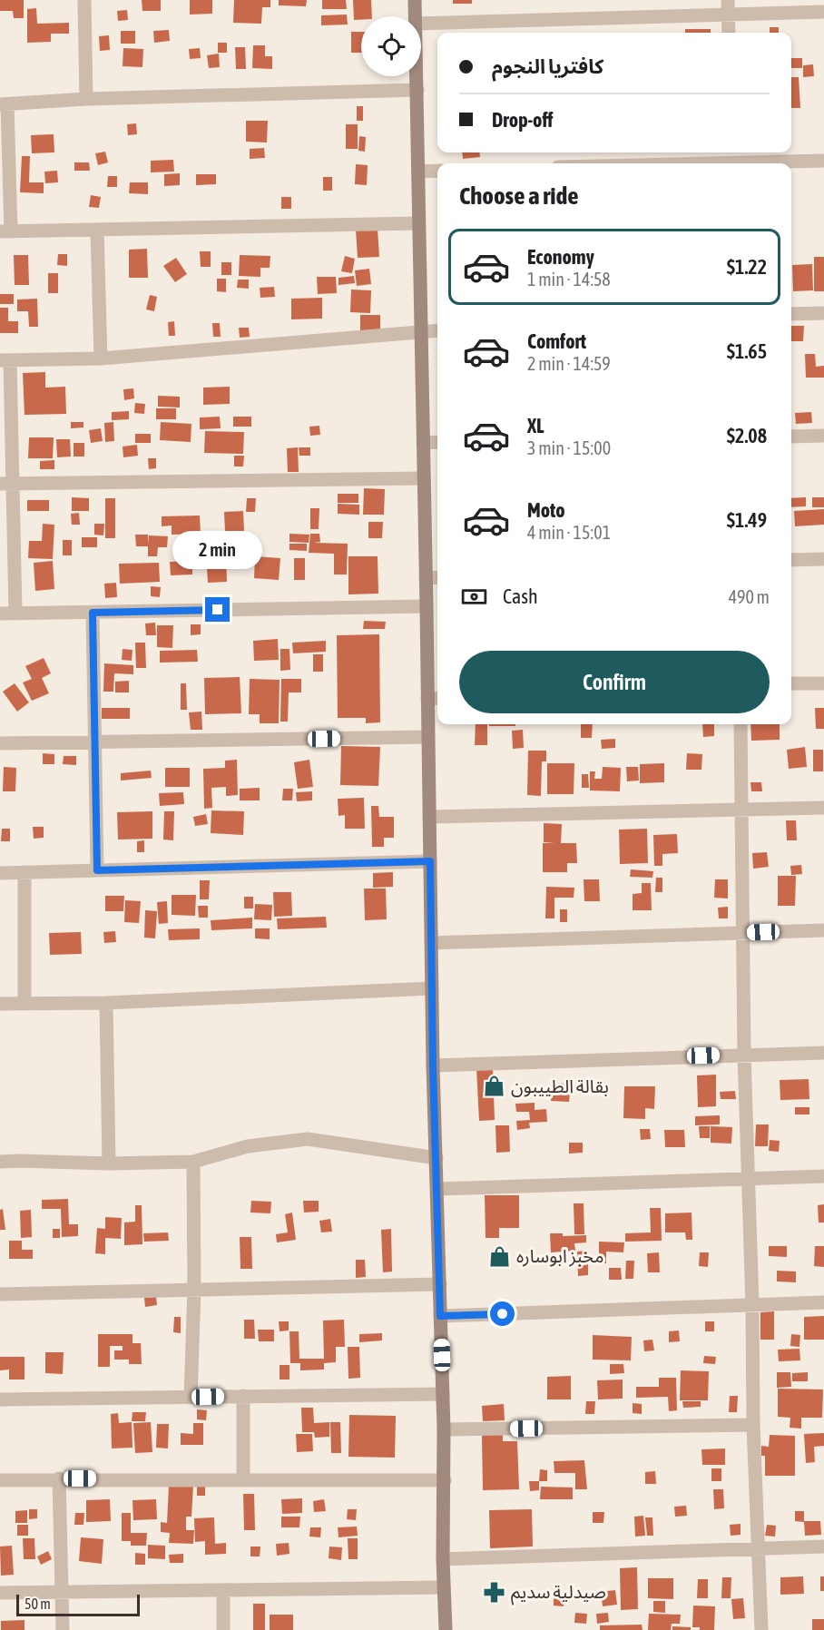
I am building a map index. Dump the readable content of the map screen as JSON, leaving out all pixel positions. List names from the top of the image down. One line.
{"places":{"shop":["بقالة الطييبون","مخبز ابوساره"],"pharmacy":["صيدلية سديم"]},"scale_bar":"50 m","page":{"banner":["كافتريا النجوم","Drop-off"],"heading":"Choose a ride","list":[{"name":"Economy","note":"1 min · 14:58","value":"$1.22"},{"name":"Comfort","note":"2 min · 14:59","value":"$1.65"},{"name":"XL","note":"3 min · 15:00","value":"$2.08"},{"name":"Moto","note":"4 min · 15:01","value":"$1.49"}],"bubble":"2 min","pay":["Cash","490 m"],"buttons":"Confirm","scale":"50 m"}}
